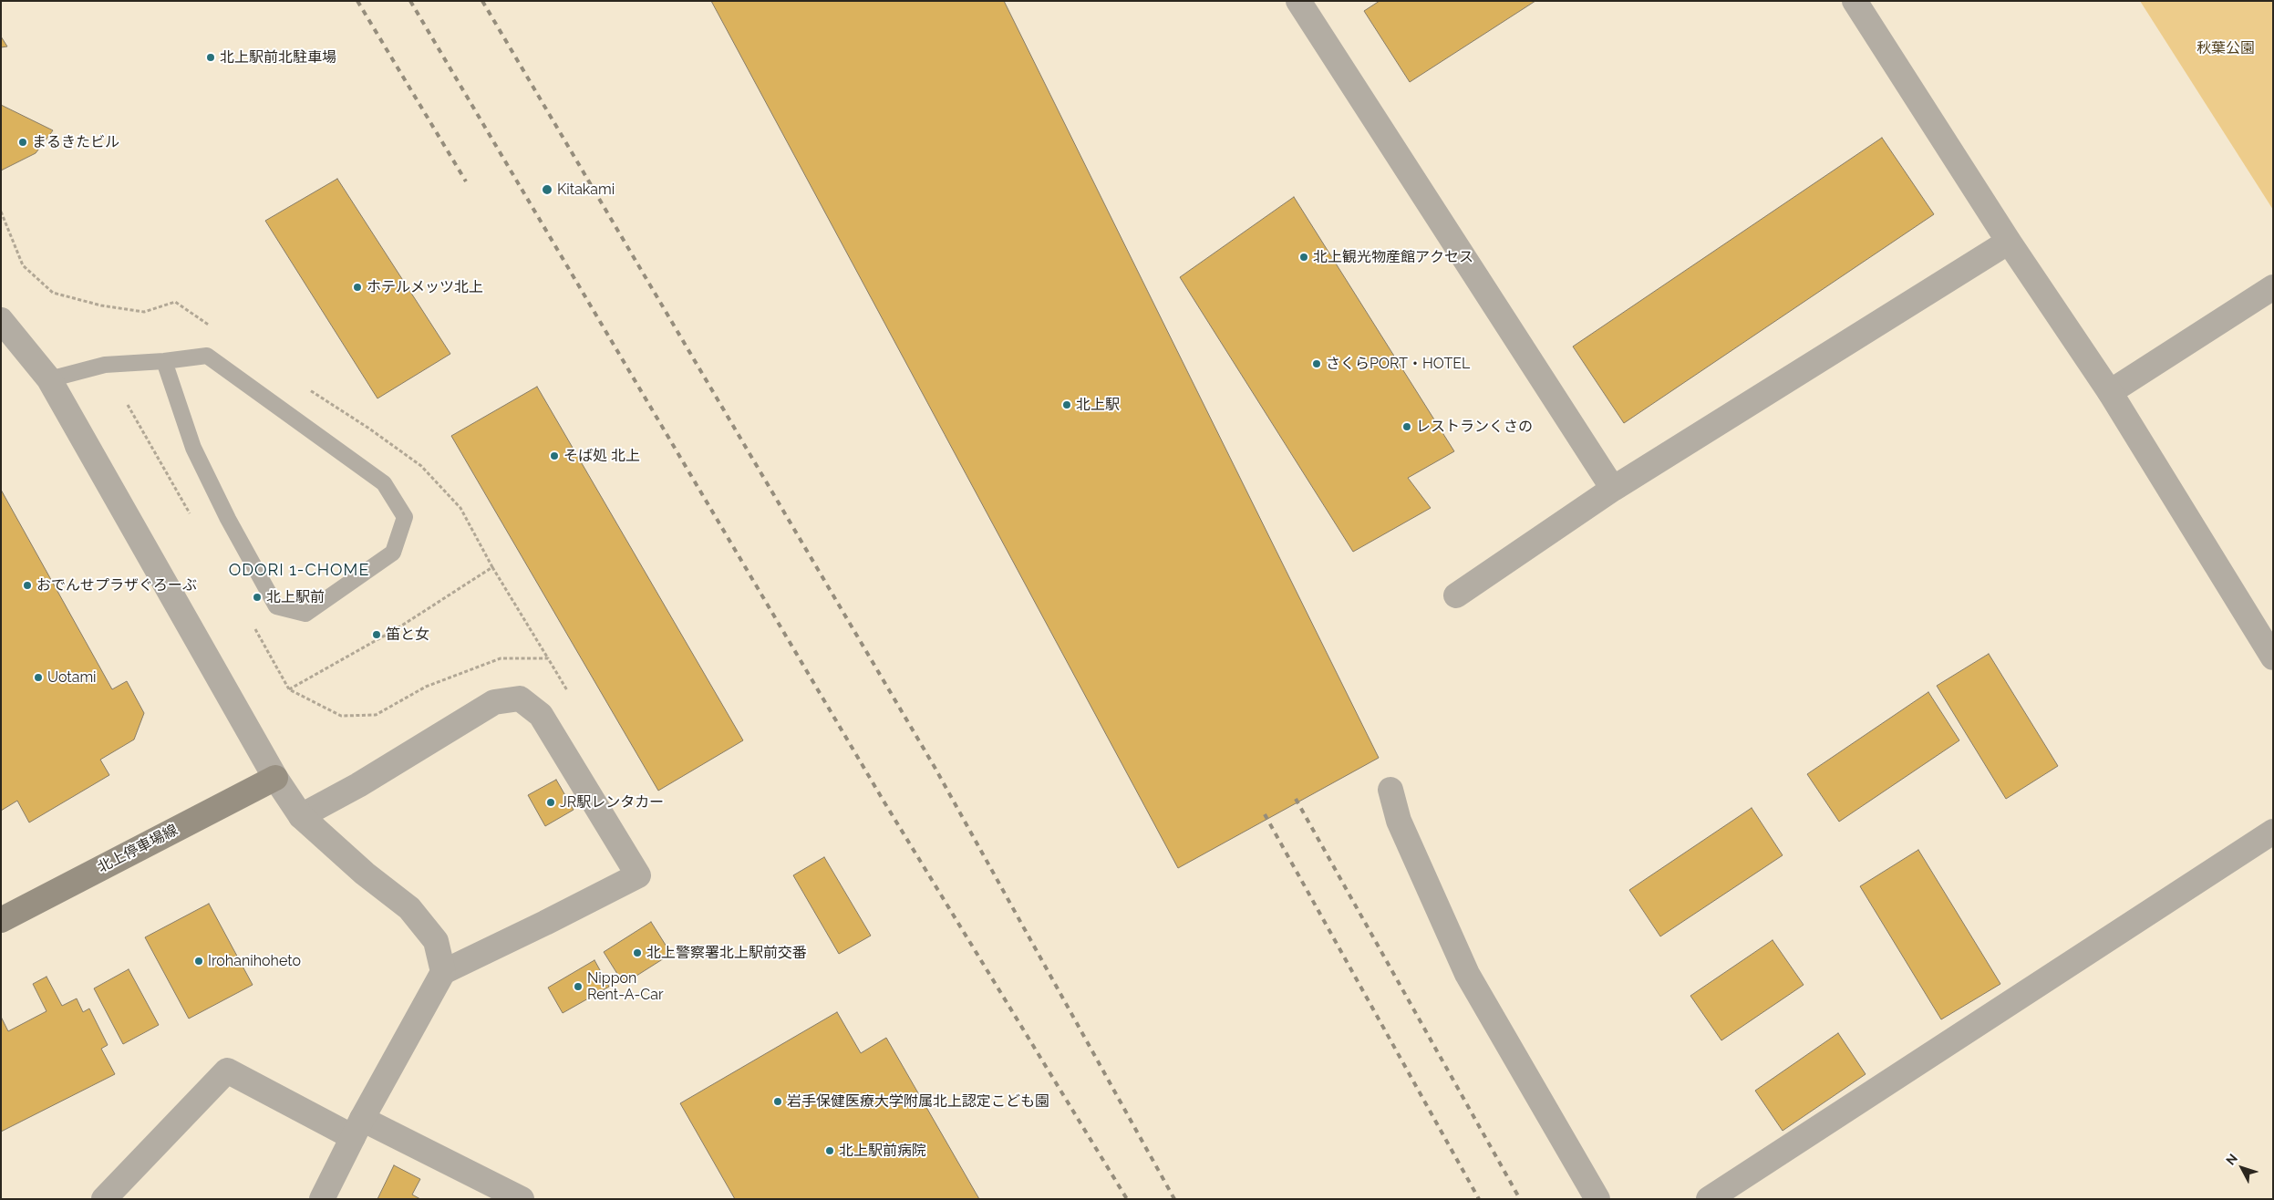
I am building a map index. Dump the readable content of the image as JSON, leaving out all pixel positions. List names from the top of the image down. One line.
{"streets":{"main road":["北上停車場線"]},"districts":["ODORI 1-CHOME"],"parks":["秋葉公園"],"places":["北上駅前北駐車場","まるきたビル","Kitakami","北上観光物産館アクセス","ホテルメッツ北上","さくらPORT・HOTEL","北上駅","レストランくさの","そば処 北上","おでんせプラザぐろーぶ","北上駅前","笛と女","Uotami","JR駅レンタカー","北上警察署北上駅前交番","Irohanihoheto","Nippon Rent-A-Car","岩手保健医療大学附属北上認定こども園","北上駅前病院"],"north":"top left"}
